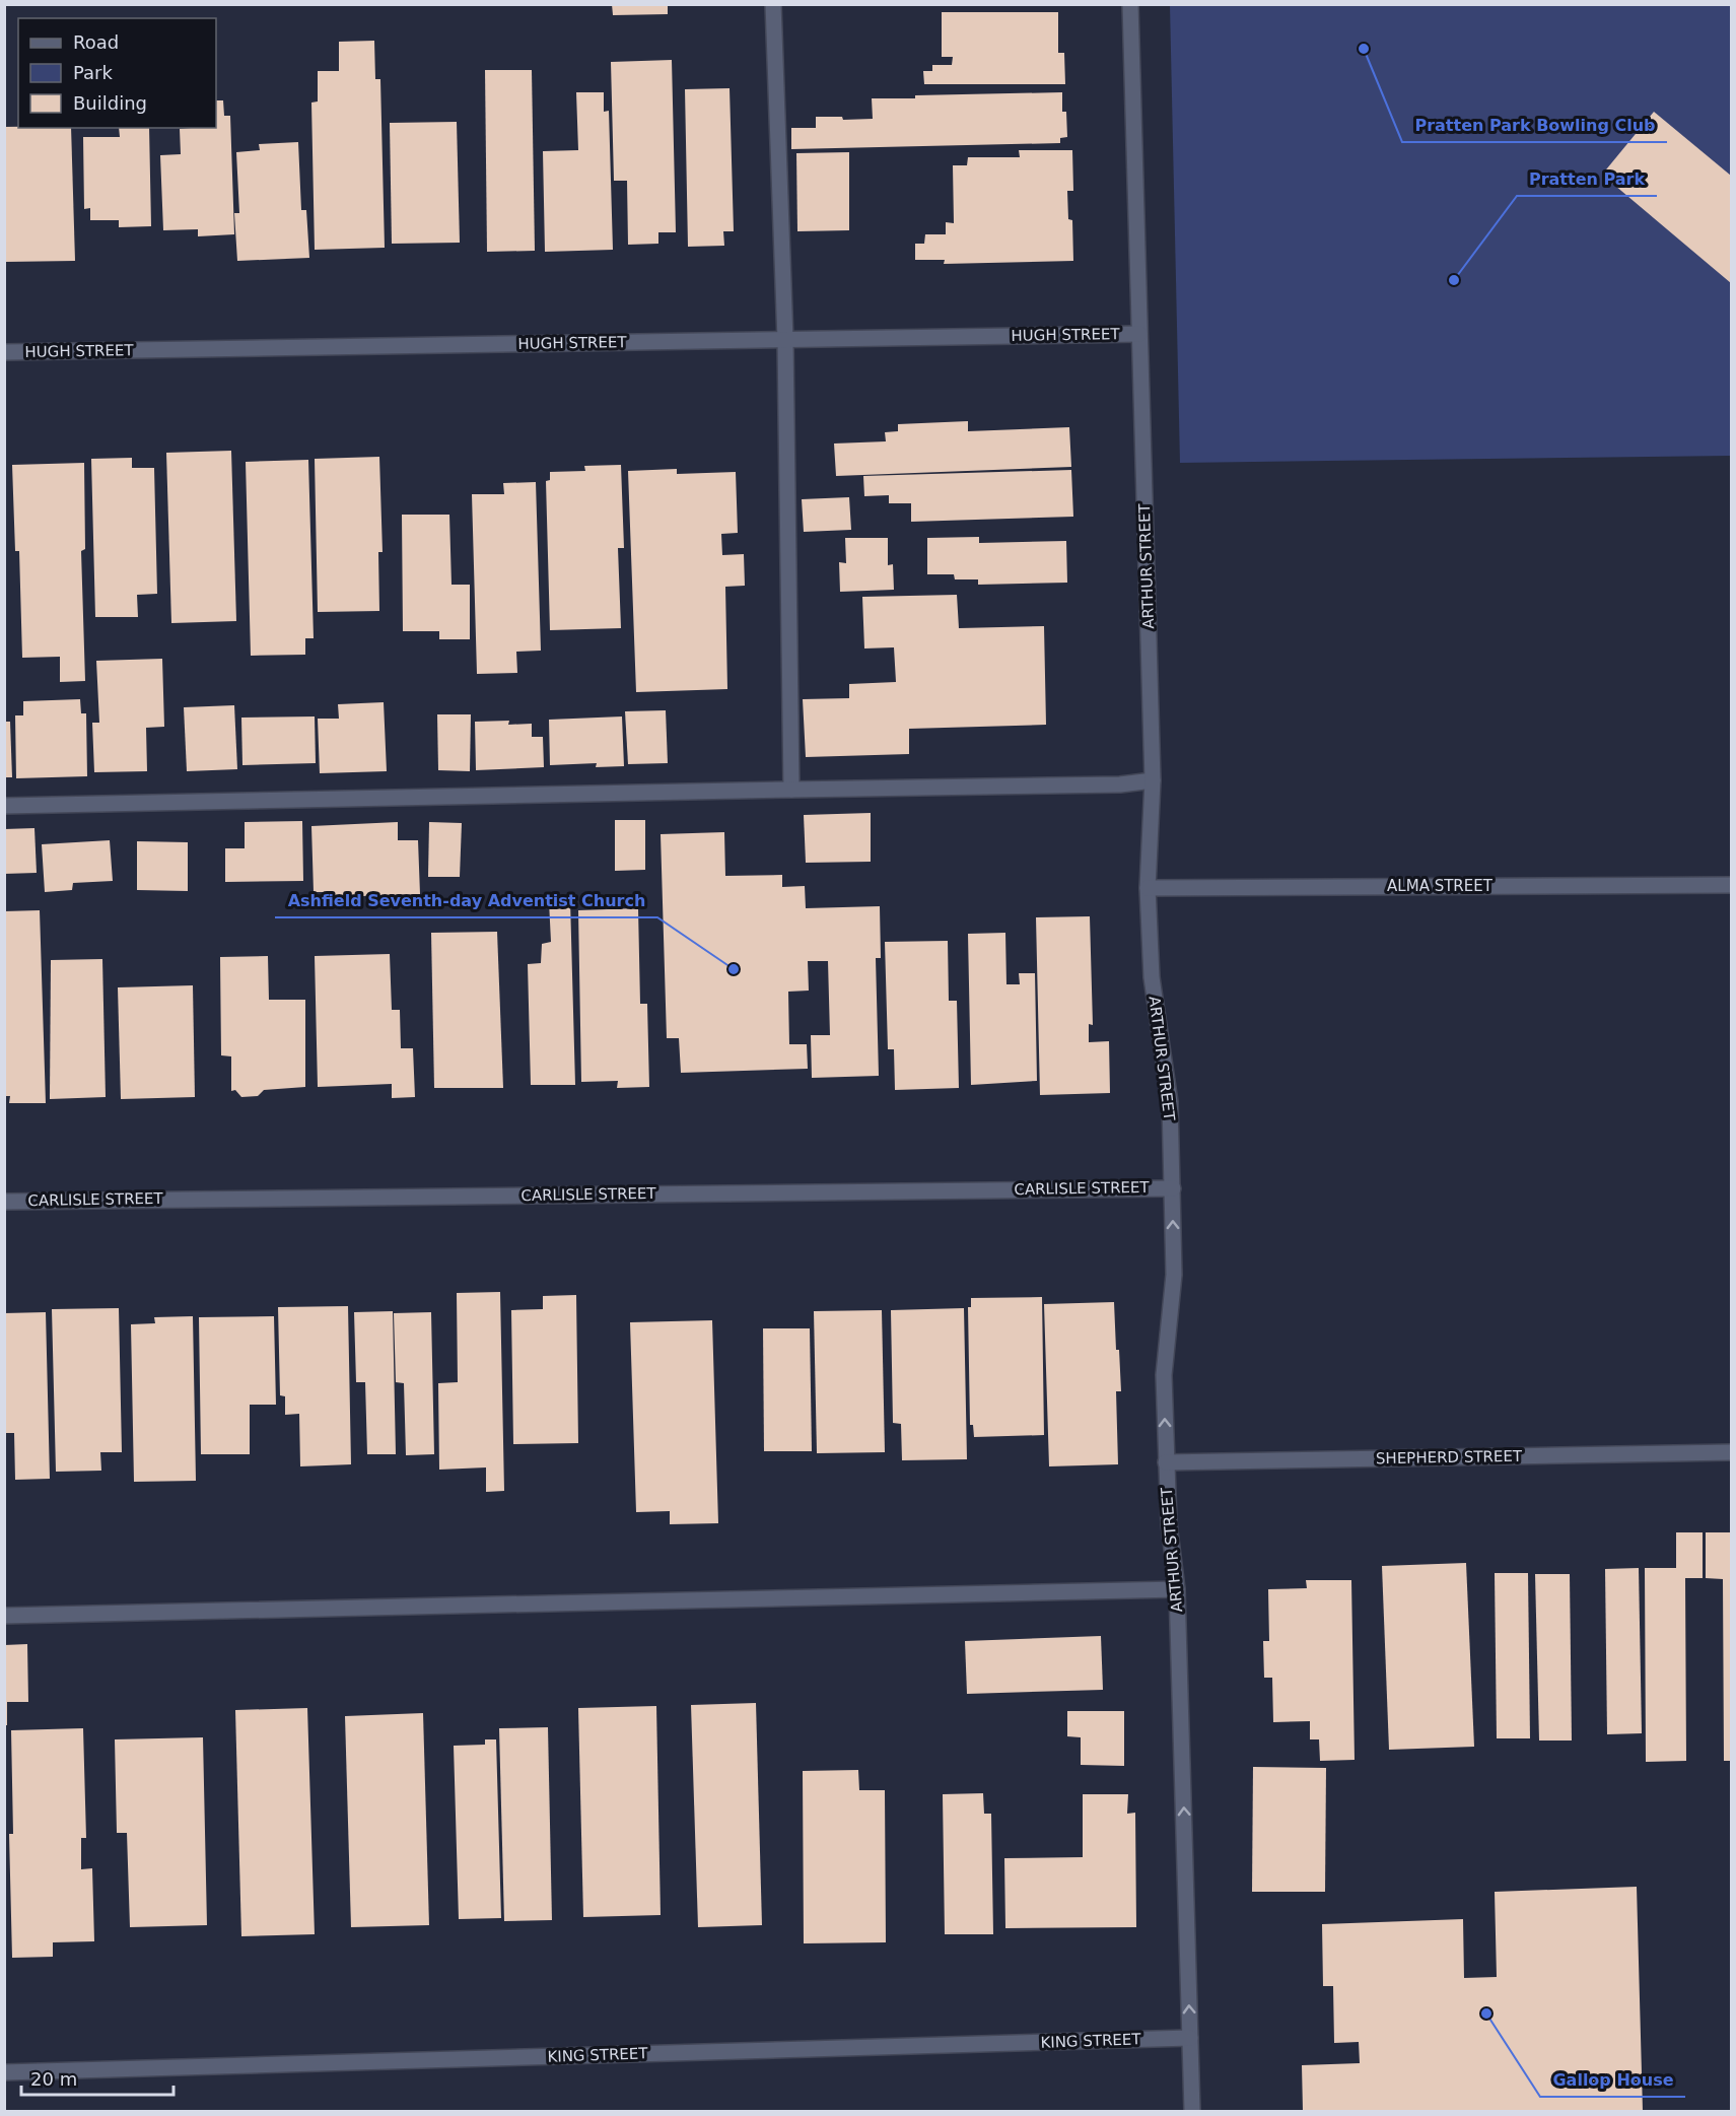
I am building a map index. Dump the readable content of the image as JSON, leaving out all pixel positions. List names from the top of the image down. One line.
{"streets":{"street":["HUGH STREET","ARTHUR STREET","ALMA STREET","CARLISLE STREET","SHEPHERD STREET","KING STREET"]},"crossings":[["HUGH STREET","ARTHUR STREET"],["ARTHUR STREET","ALMA STREET"],["ARTHUR STREET","CARLISLE STREET"],["ARTHUR STREET","SHEPHERD STREET"],["ARTHUR STREET","KING STREET"]],"places":["Pratten Park Bowling Club","Pratten Park","Ashfield Seventh-day Adventist Church","Gallop House"],"legend":["Road","Park","Building"],"scale_bar":"20 m"}
